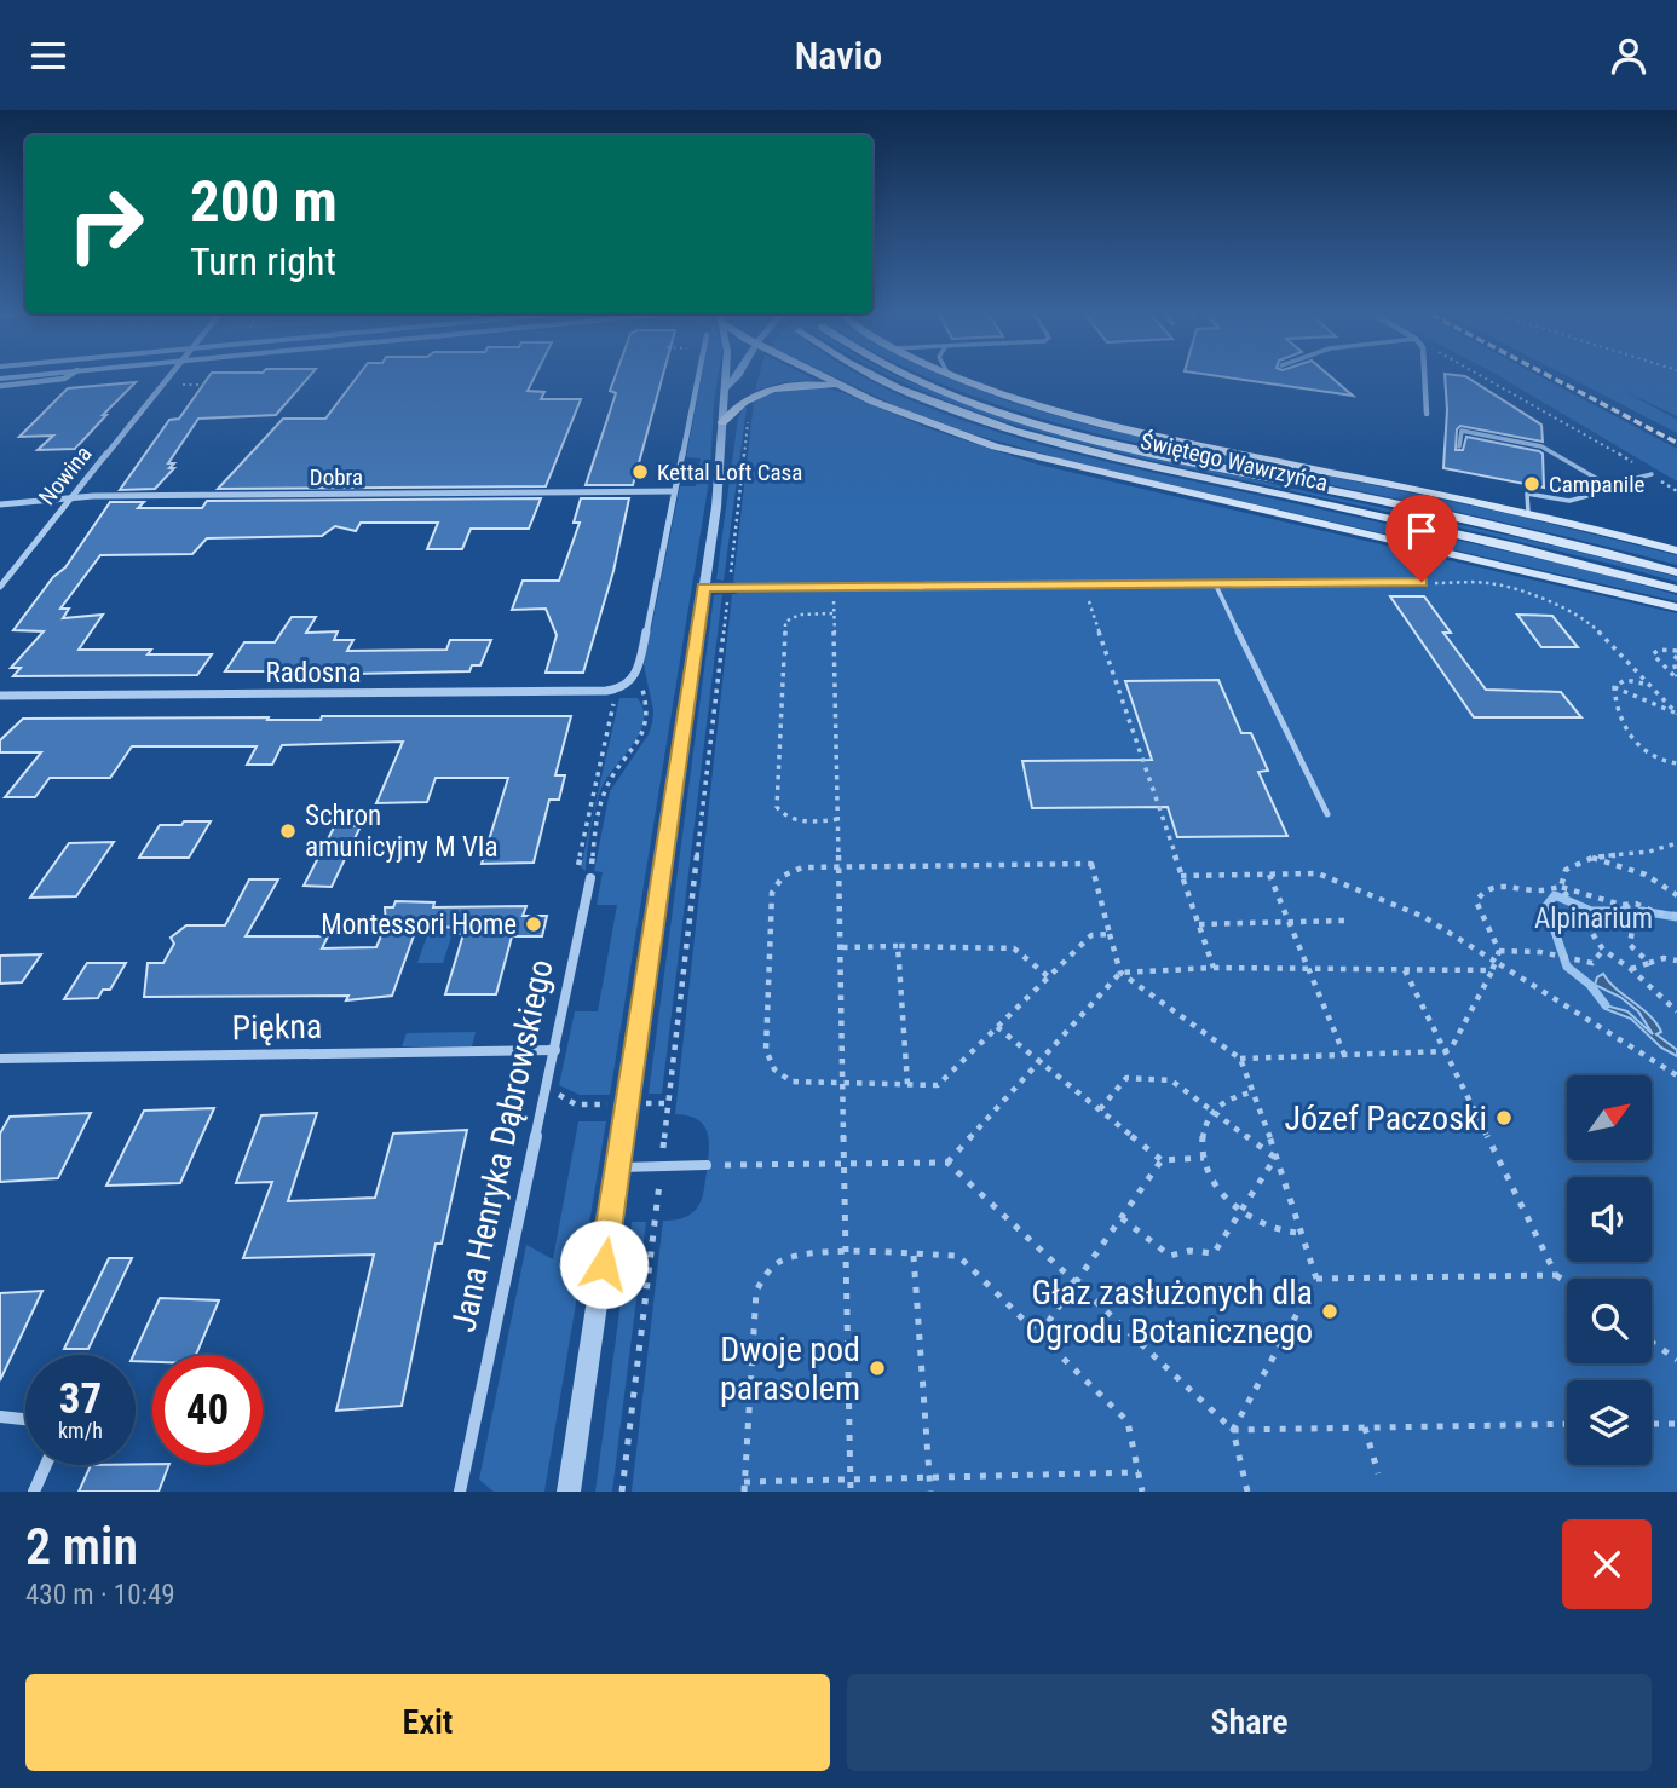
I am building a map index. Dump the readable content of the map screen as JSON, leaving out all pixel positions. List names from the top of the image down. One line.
{"streets":{"main road":["Świętego Wawrzyńca"],"street":["Nowina","Dobra","Radosna","Piękna","Jana Henryka Dąbrowskiego"]},"crossings":[["Nowina","Dobra"],["Piękna","Jana Henryka Dąbrowskiego"]],"parks":["Alpinarium"],"places":["Kettal Loft Casa","Campanile","Schron amunicyjny M VIa","Montessori Home","Józef Paczoski","Głaz zasłużonych dla Ogrodu Botanicznego","Dwoje pod parasolem"],"north":"top right","page":{"header":"Navio","turn":["200 m","Turn right"],"speed":"37 km/h","limit":"40","heading":["2 min","430 m · 10:49"],"buttons":["Exit","Share"]}}
